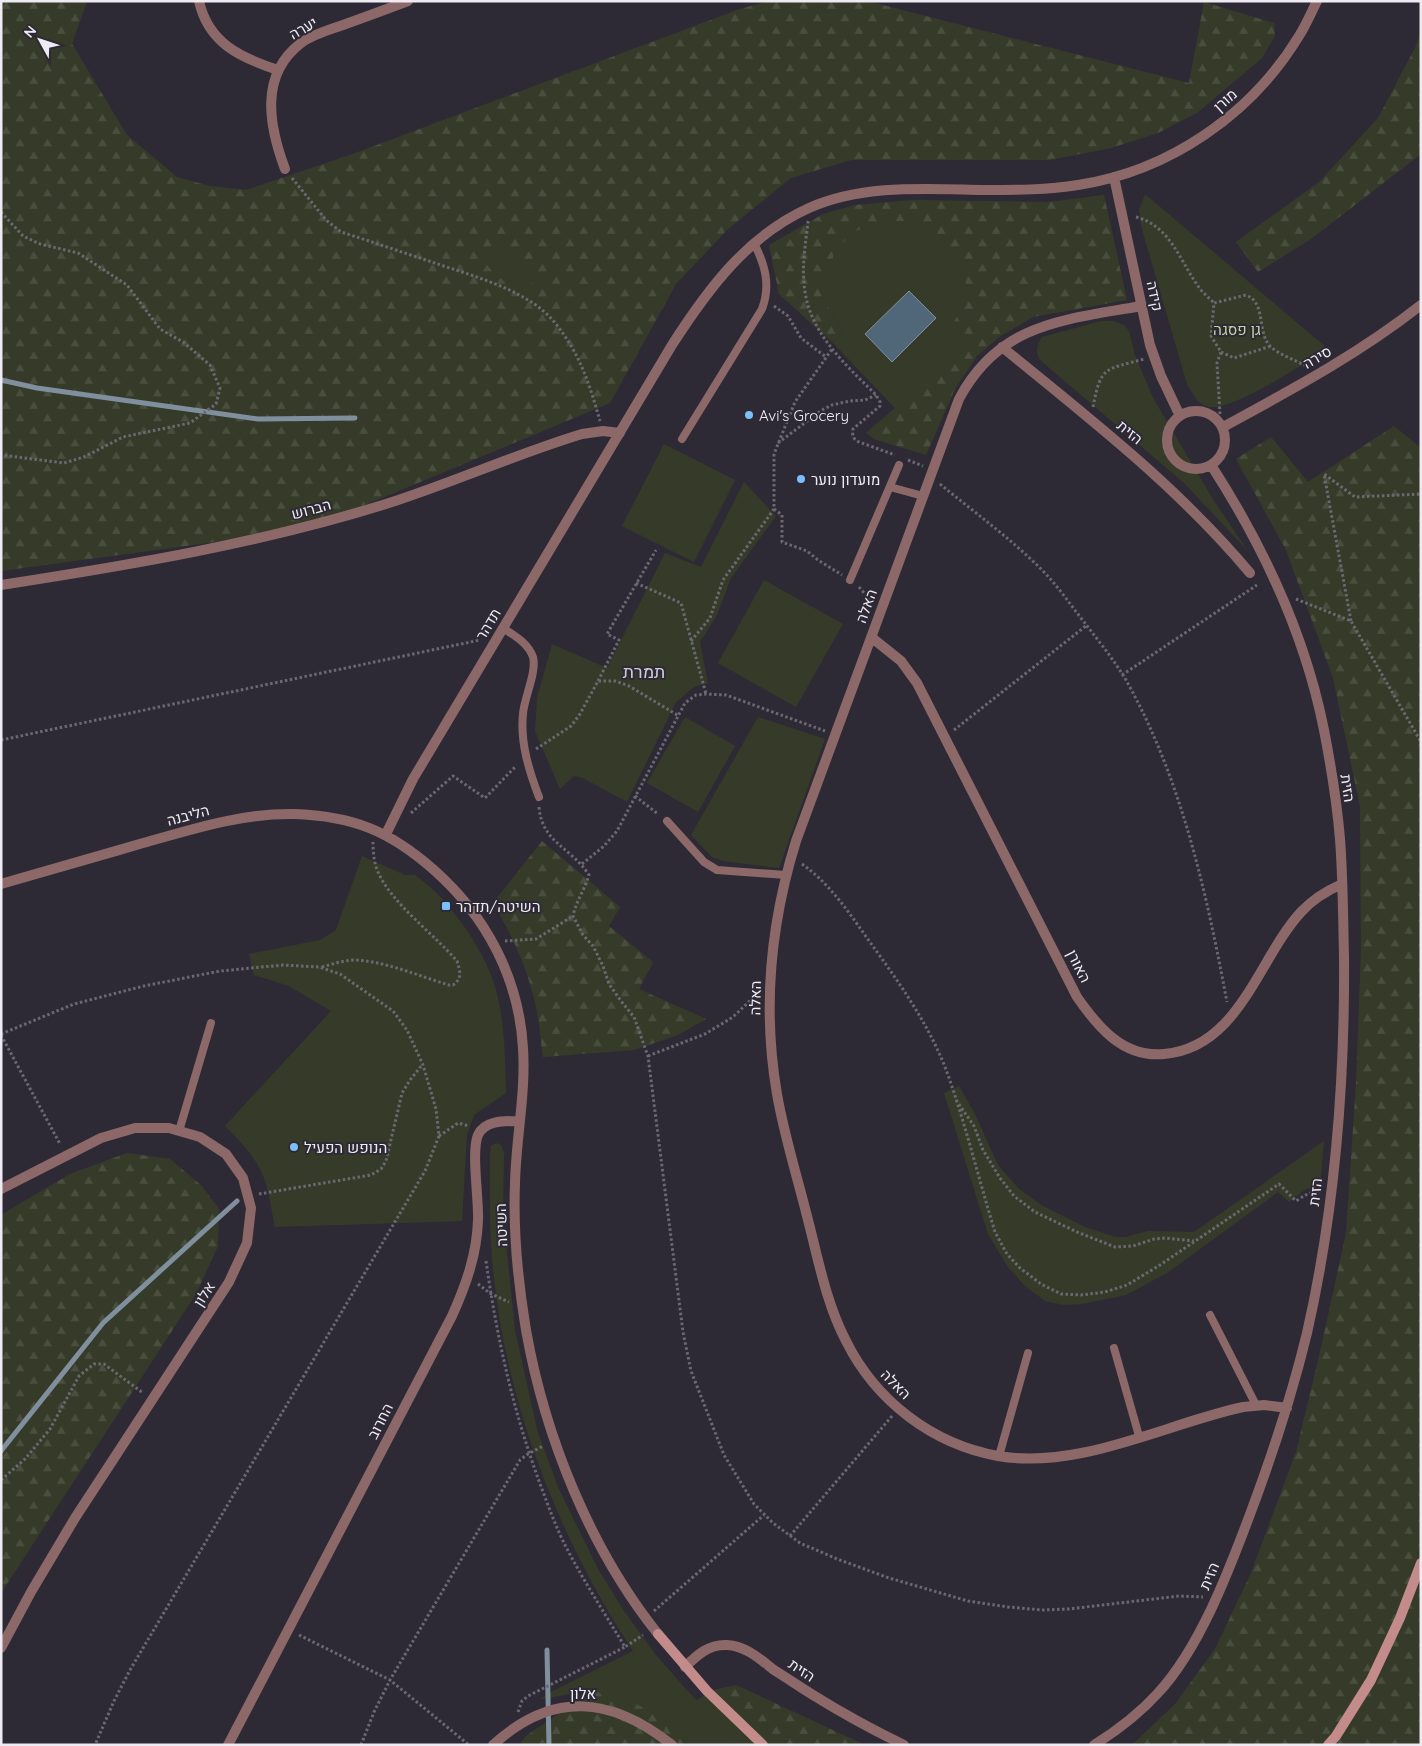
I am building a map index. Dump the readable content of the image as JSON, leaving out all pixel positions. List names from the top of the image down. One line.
{"streets":{"street":["יערה","מורן","קידה","סירה","הזית","הברוש","האלה","תדהר","הליבנה","האורן","השיטה","אלון","החרוב"]},"crossings":[["מורן","קידה"],["מורן","תדהר"],["קידה","סירה"],["קידה","האלה"],["הזית","האלה"],["הזית","האורן"],["הברוש","תדהר"],["האלה","האורן"],["תדהר","הליבנה"],["תדהר","השיטה"],["הליבנה","השיטה"]],"districts":["תמרת"],"parks":["גן פסגה"],"places":{"other":["Avi's Grocery","מועדון נוער","הנופש הפעיל"],"transit":["השיטה/תדהר"]},"north":"top left"}
